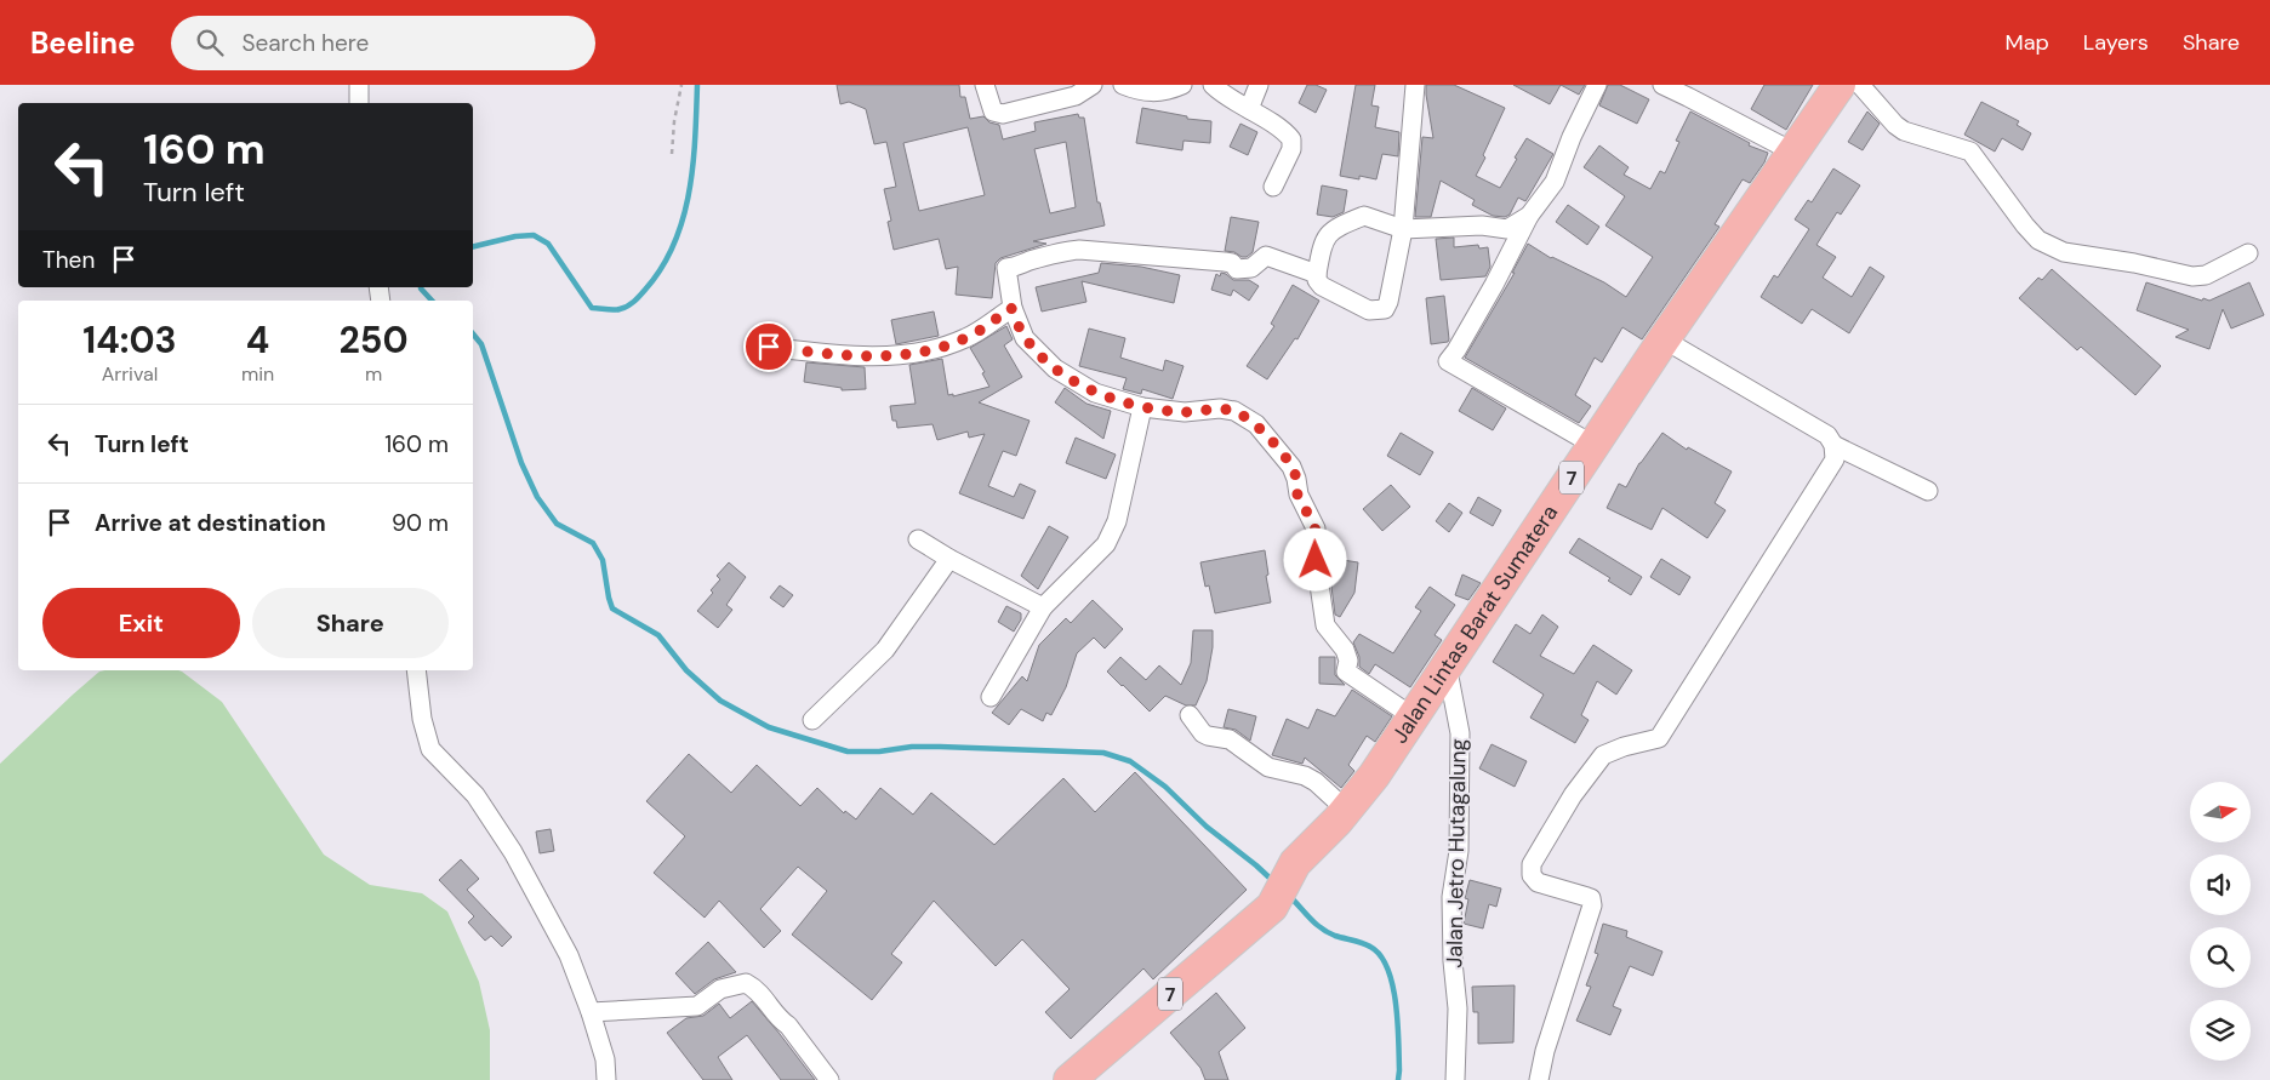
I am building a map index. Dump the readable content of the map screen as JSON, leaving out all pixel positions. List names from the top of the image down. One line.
{"streets":{"highway":["7","Jalan Lintas Barat Sumatera"],"street":["Jalan Jetro Hutagalung"]},"crossings":[["Jalan Lintas Barat Sumatera","Jalan Jetro Hutagalung"]],"north":"right","page":{"header":"Beeline","search":"Search here","nav":["Map","Layers","Share"],"turn":["160 m","Turn left"],"then":"Then","eta":["14:03","Arrival","4","min","250","m"],"list":[{"name":"Turn left","value":"160 m"},{"name":"Arrive at destination","value":"90 m"}],"buttons":["Exit","Share"]}}
